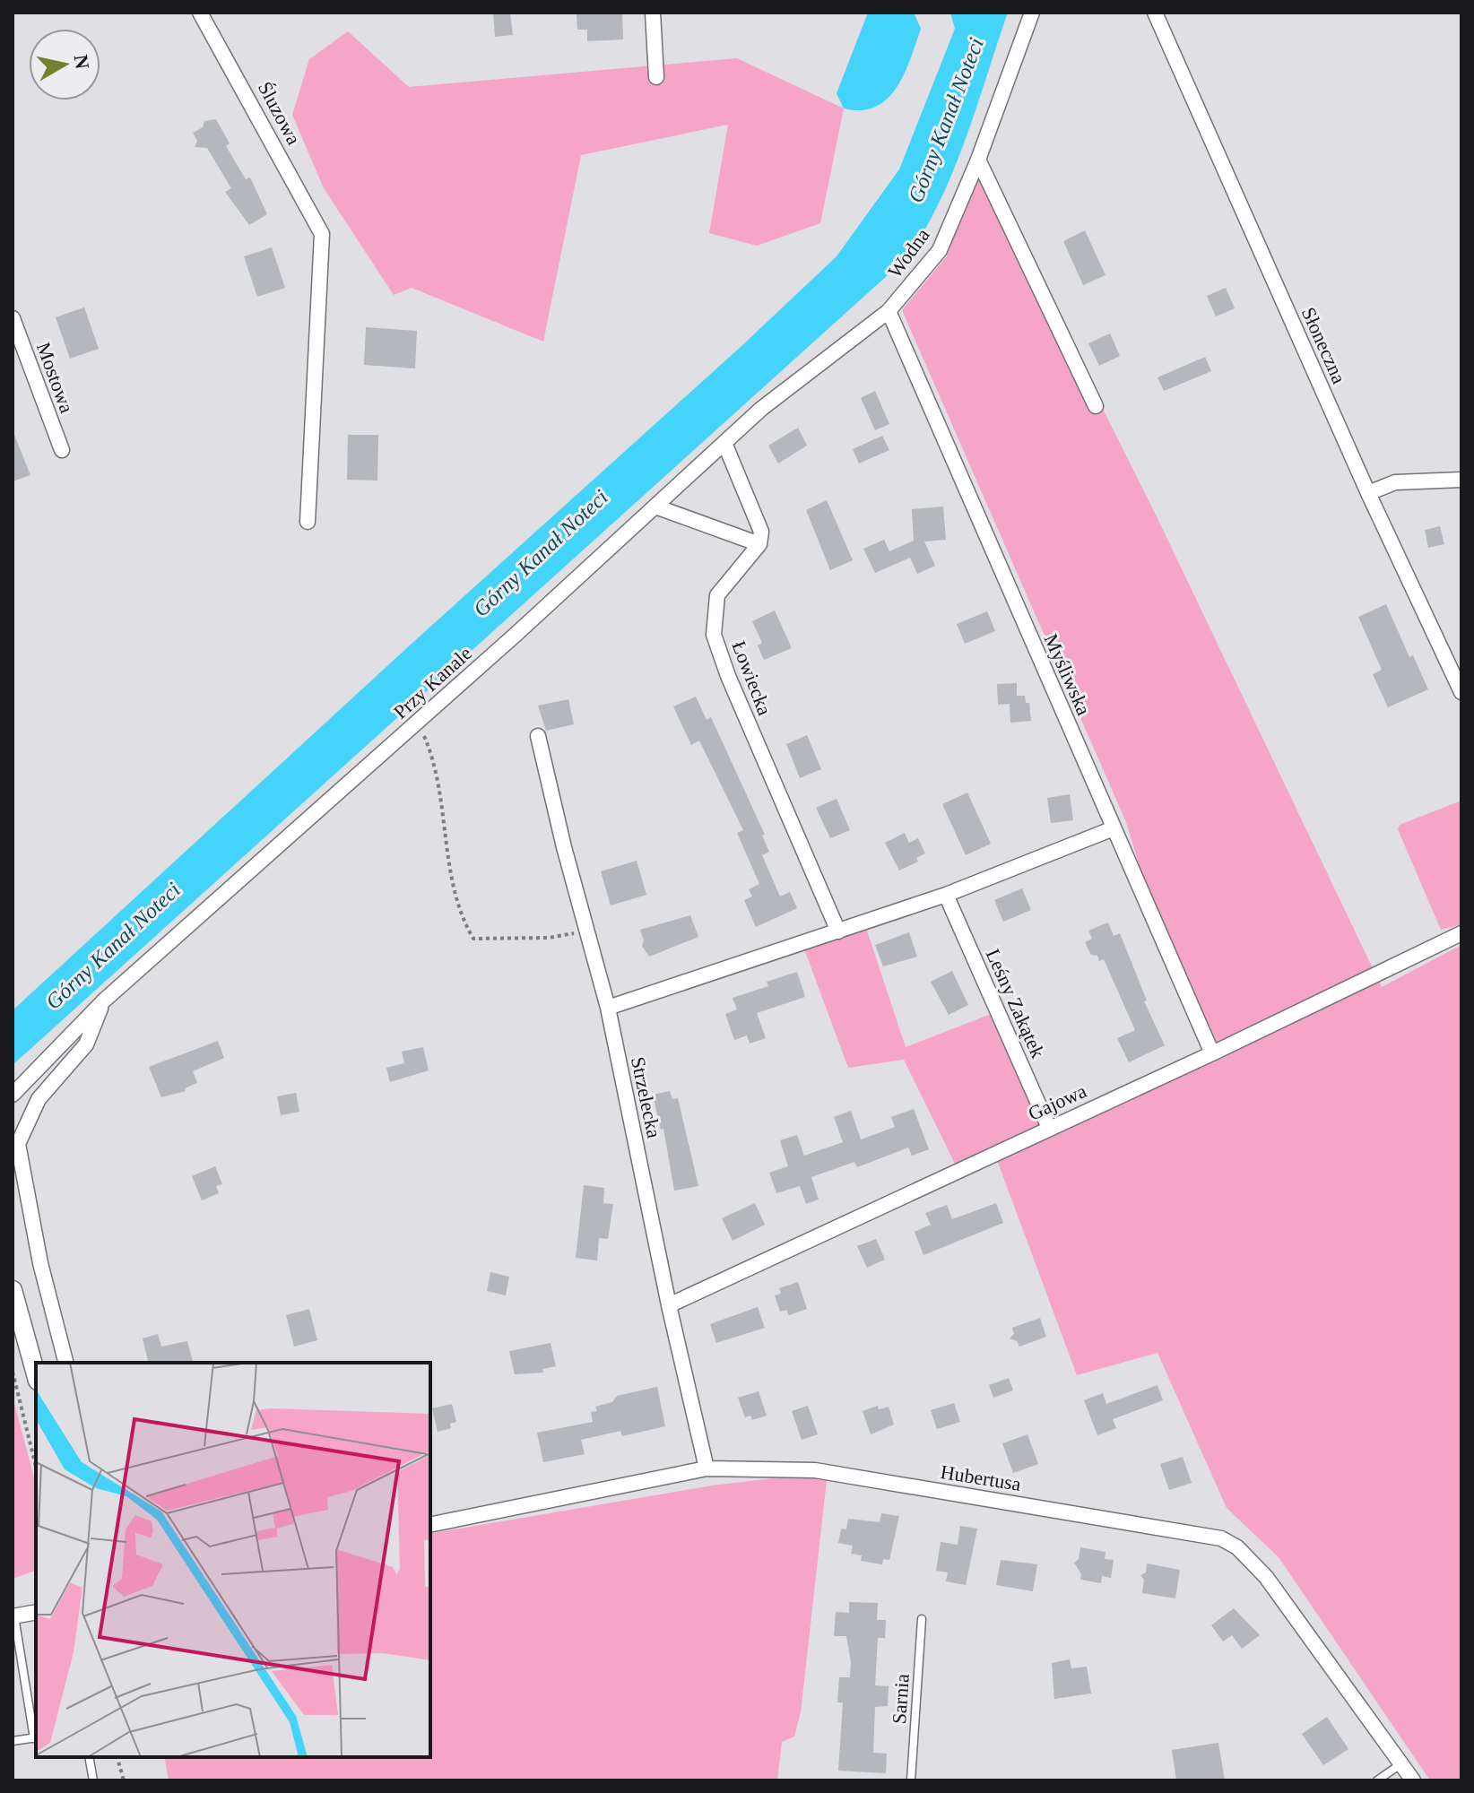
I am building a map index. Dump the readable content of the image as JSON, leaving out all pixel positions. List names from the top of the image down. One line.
{"streets":{"street":["Śluzowa","Wodna","Słoneczna","Mostowa","Myśliwska","Łowiecka","Przy Kanale","Leśny Zakątek","Strzelecka","Gajowa","Hubertusa"],"lane":["Sarnia"]},"crossings":[["Wodna","Myśliwska"],["Wodna","Przy Kanale"],["Myśliwska","Przy Kanale"],["Myśliwska","Gajowa"],["Leśny Zakątek","Gajowa"],["Strzelecka","Gajowa"],["Strzelecka","Hubertusa"]],"water":["Górny Kanał Noteci"],"north":"right"}
